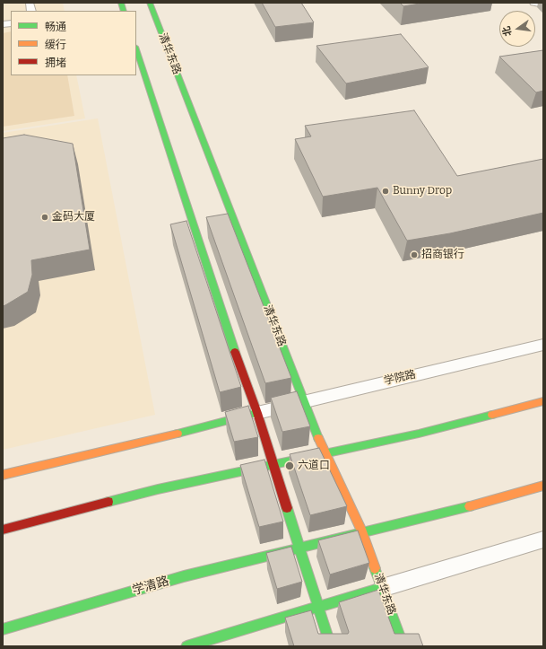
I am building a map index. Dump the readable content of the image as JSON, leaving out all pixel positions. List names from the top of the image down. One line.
{"streets":{"main road":["清华东路","学清路"],"lane":["学院路"]},"crossings":[["清华东路","学院路"],["清华东路","学清路"]],"places":["Bunny Drop","金码大厦","招商银行","六道口"],"legend":["畅通","缓行","拥堵"],"north":"left"}
